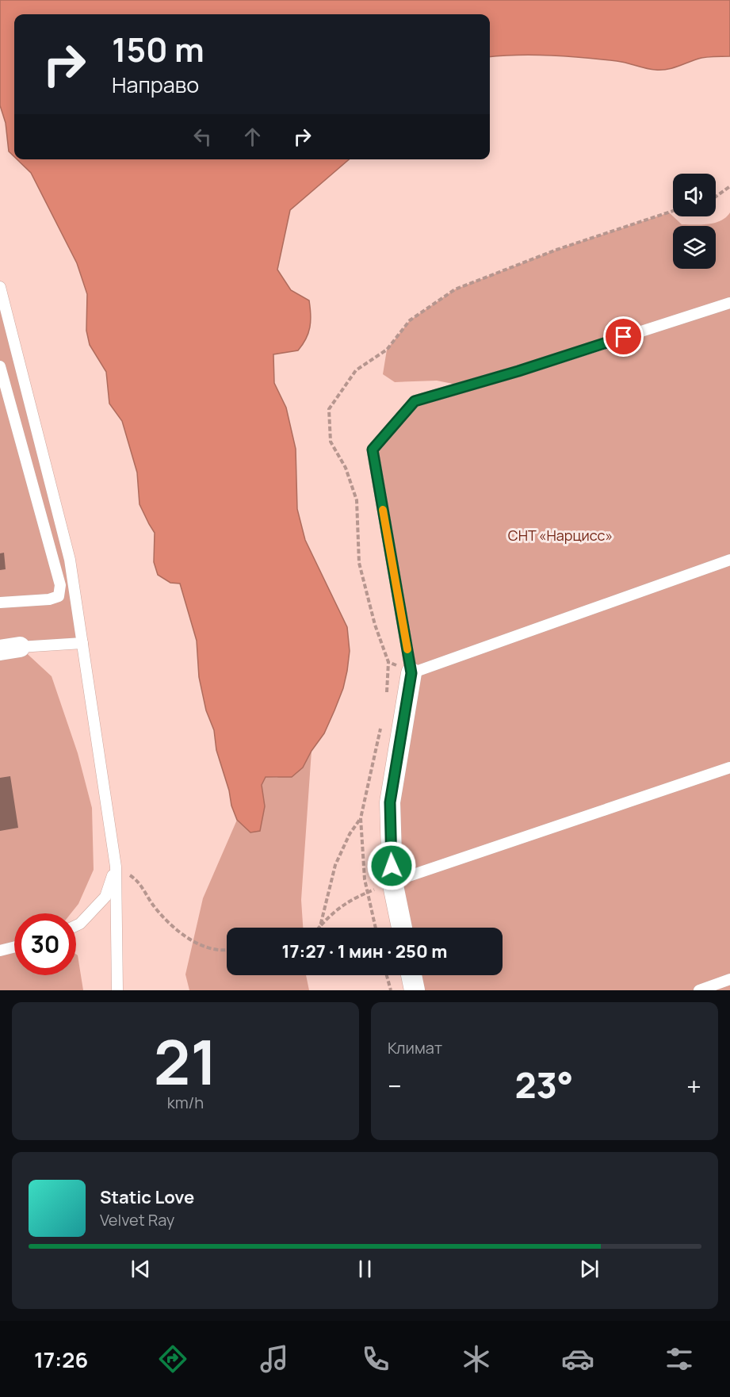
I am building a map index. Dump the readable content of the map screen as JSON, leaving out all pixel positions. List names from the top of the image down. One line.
{"parks":["СНТ «Нарцисс»"],"page":{"turn":["150 m","Направо"],"limit":"30","trip":"17:27 · 1 мин · 250 m","tile":[["21","km/h"],"Климат"],"heat":["−","23°","+"],"song":["Static Love","Velvet Ray"],"tabs":"17:26"}}
